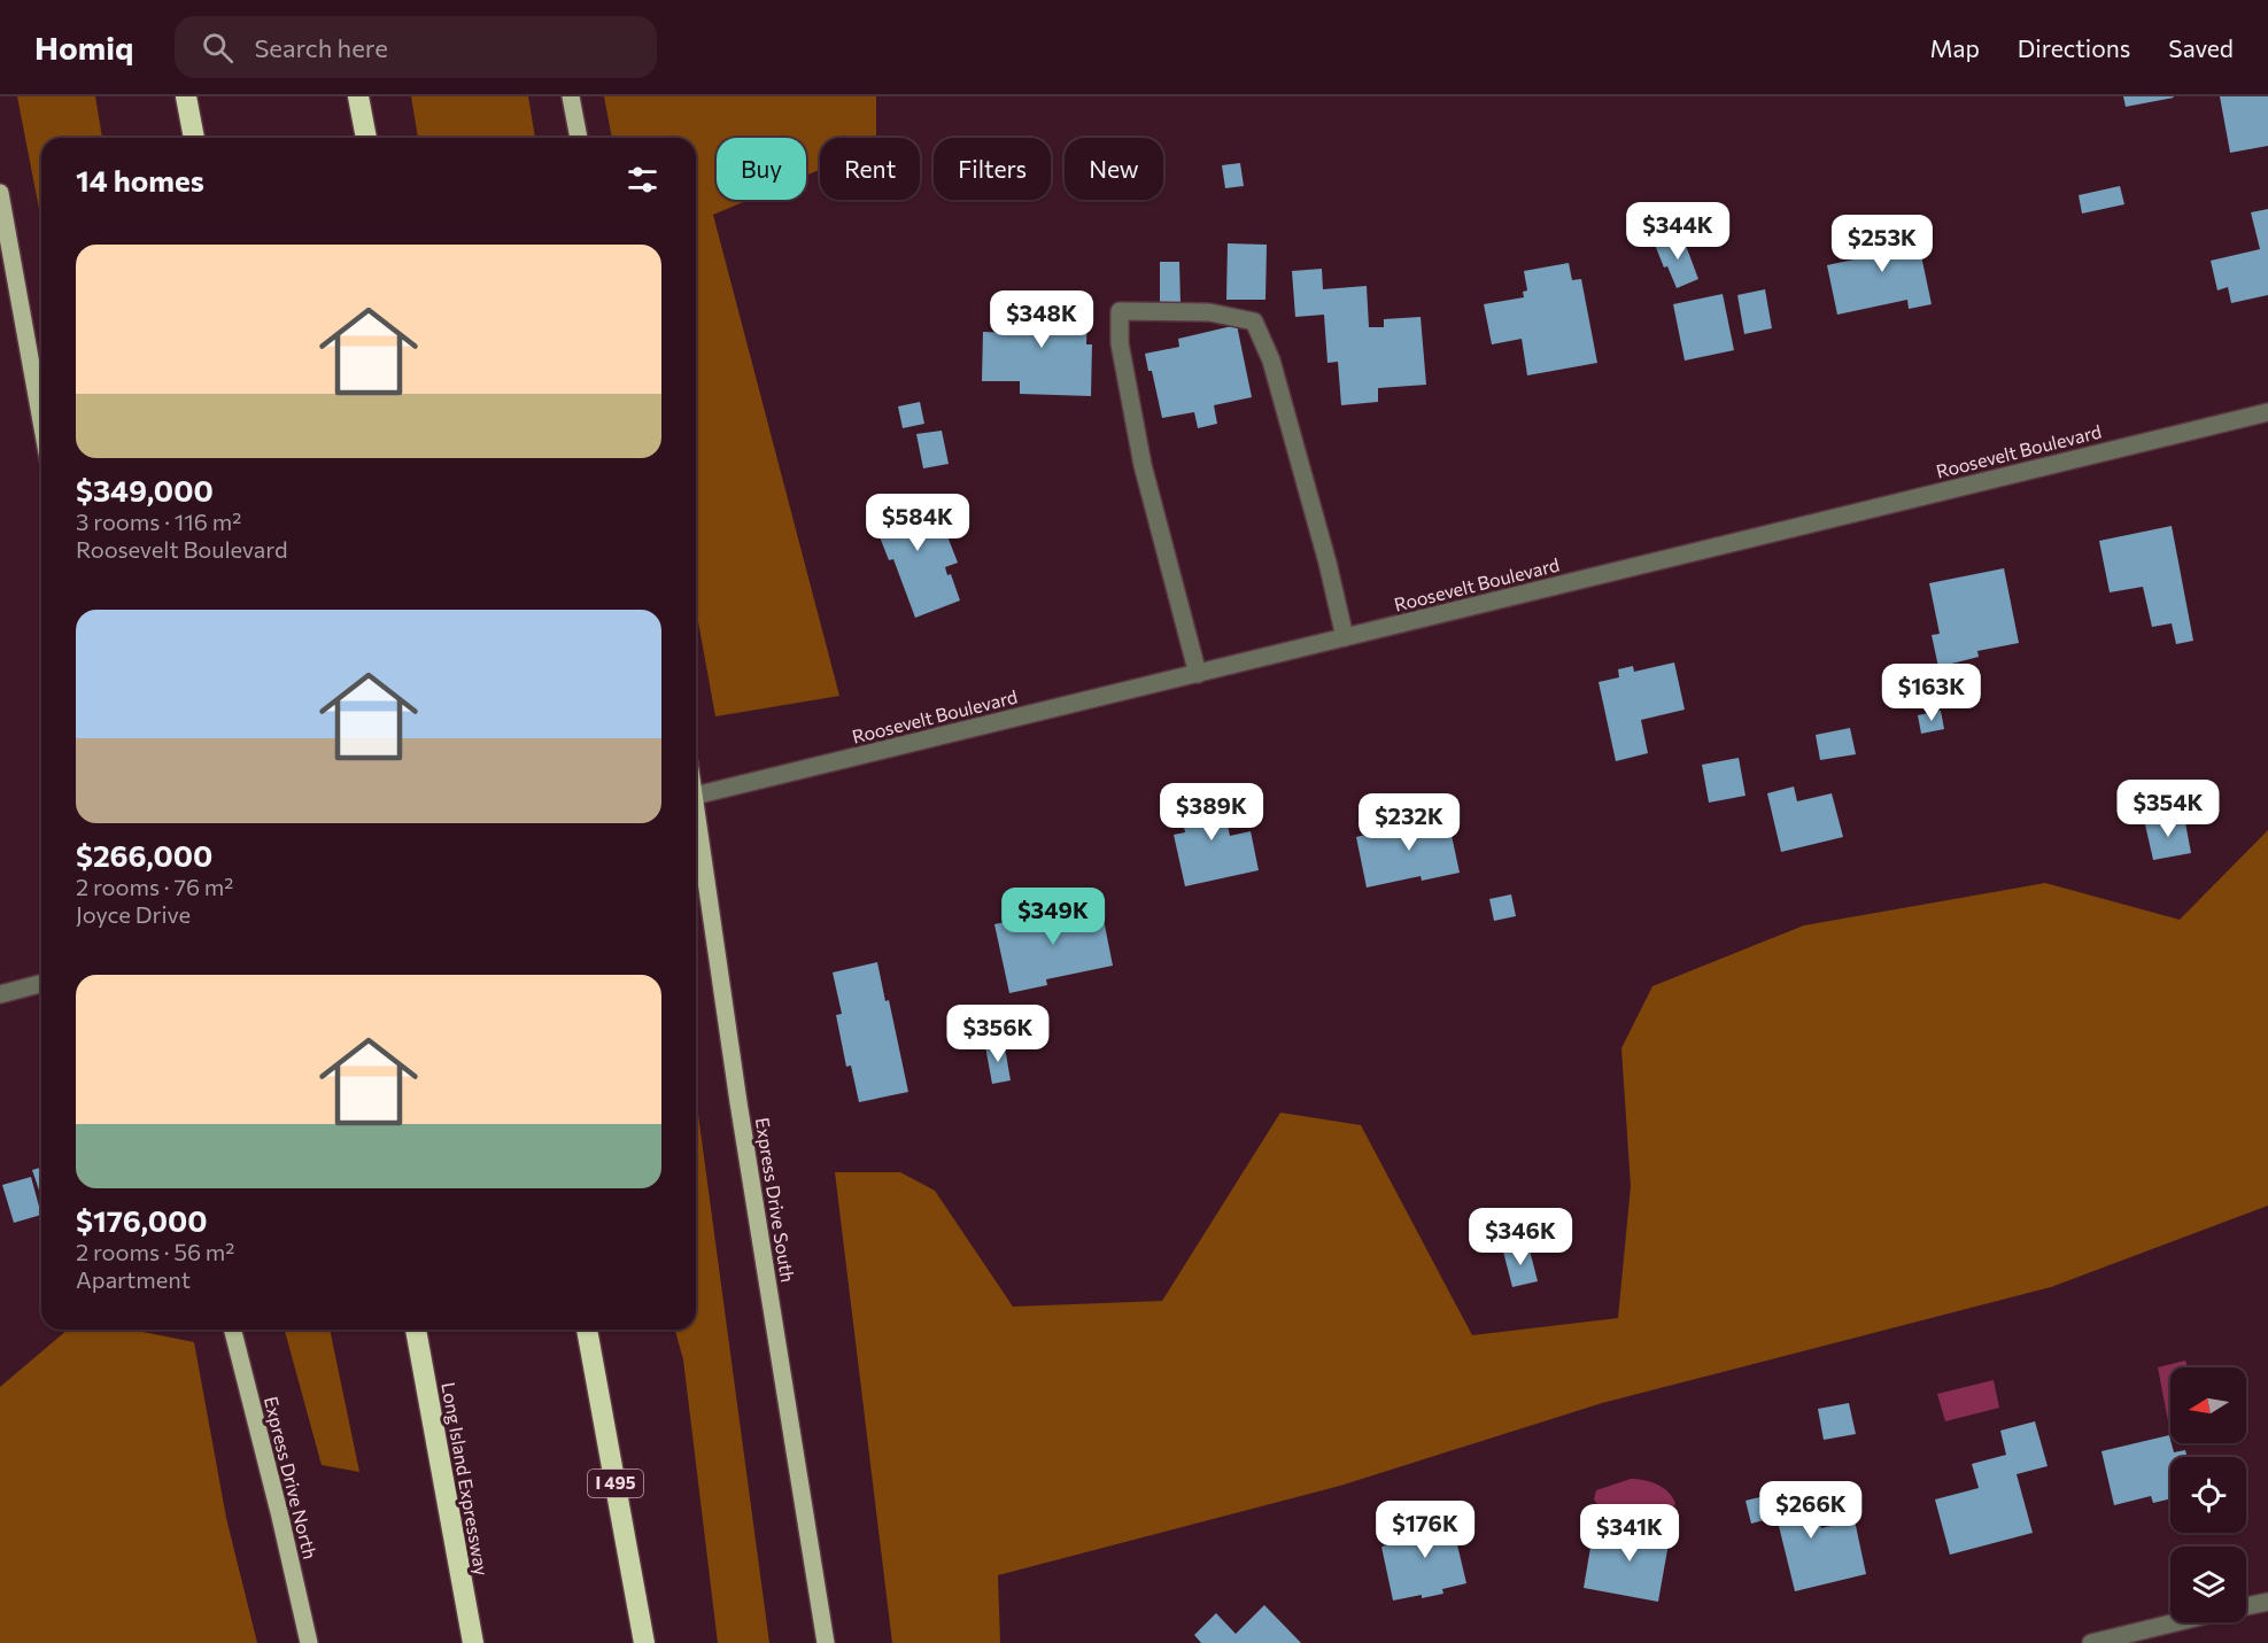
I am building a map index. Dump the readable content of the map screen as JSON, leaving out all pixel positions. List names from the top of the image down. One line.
{"streets":{"highway":["Long Island Expressway","I 495"],"main road":["Express Drive South","Express Drive North"],"street":["Roosevelt Boulevard"]},"north":"left","page":{"header":"Homiq","search":"Search here","nav":["Map","Directions","Saved"],"chip":["Buy","Rent","Filters","New"],"heading":"14 homes","price":["$344K","$253K","$348K","$584K","$163K","$354K","$389K","$232K","$349K","$356K","$346K","$266K","$176K","$341K"],"list":[{"name":"$349,000","note":"3 rooms · 116 m² · Roosevelt Boulevard"},{"name":"$266,000","note":"2 rooms · 76 m² · Joyce Drive"},{"name":"$176,000","note":"2 rooms · 56 m² · Apartment"}]}}
